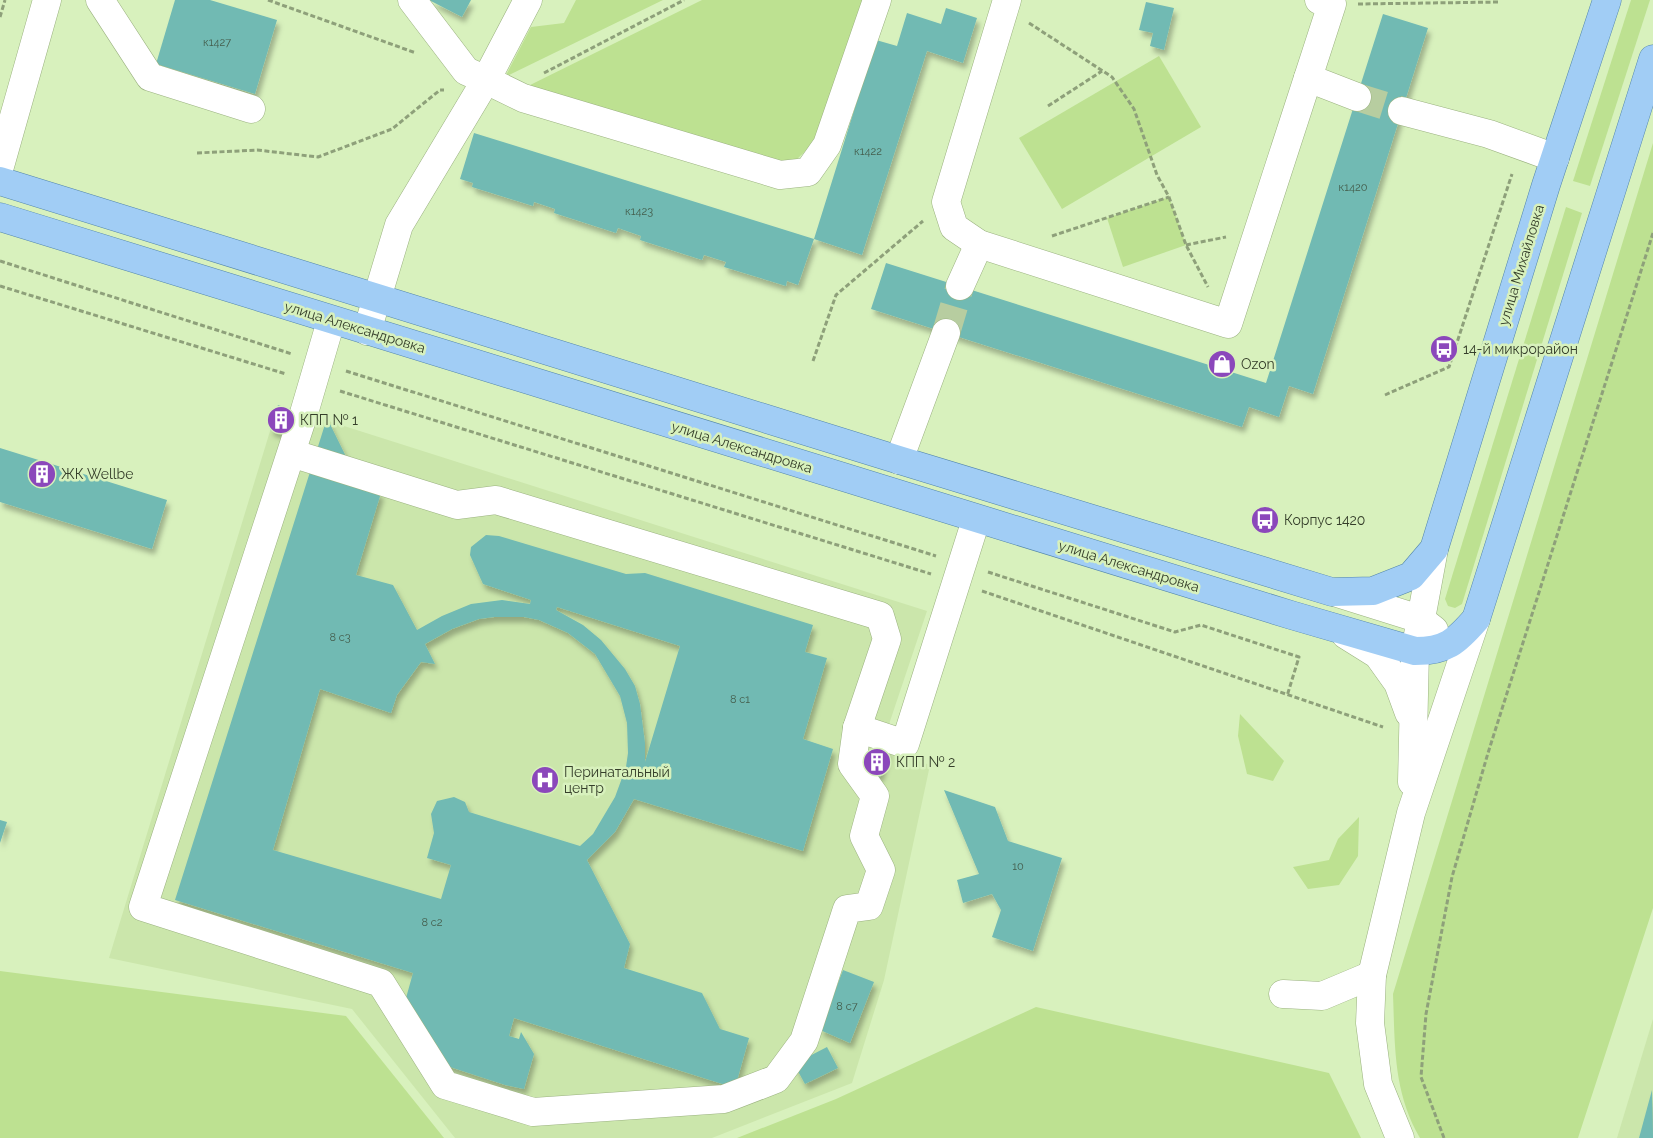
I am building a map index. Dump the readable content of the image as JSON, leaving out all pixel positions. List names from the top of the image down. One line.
{"streets":{"main road":["улица Михайловка","улица Александровка"]},"crossings":[["улица Михайловка","улица Александровка"]],"places":{"bus stop":["14-й микрорайон","Корпус 1420"],"shop":["Ozon"],"building":["КПП № 1","ЖК Wellbe","КПП № 2"],"hospital":["Перинатальный центр"]},"house_numbers":["к1427","к1422","к1420","к1423","8 с3","8 с1","10","8 с2","8 с7"]}
